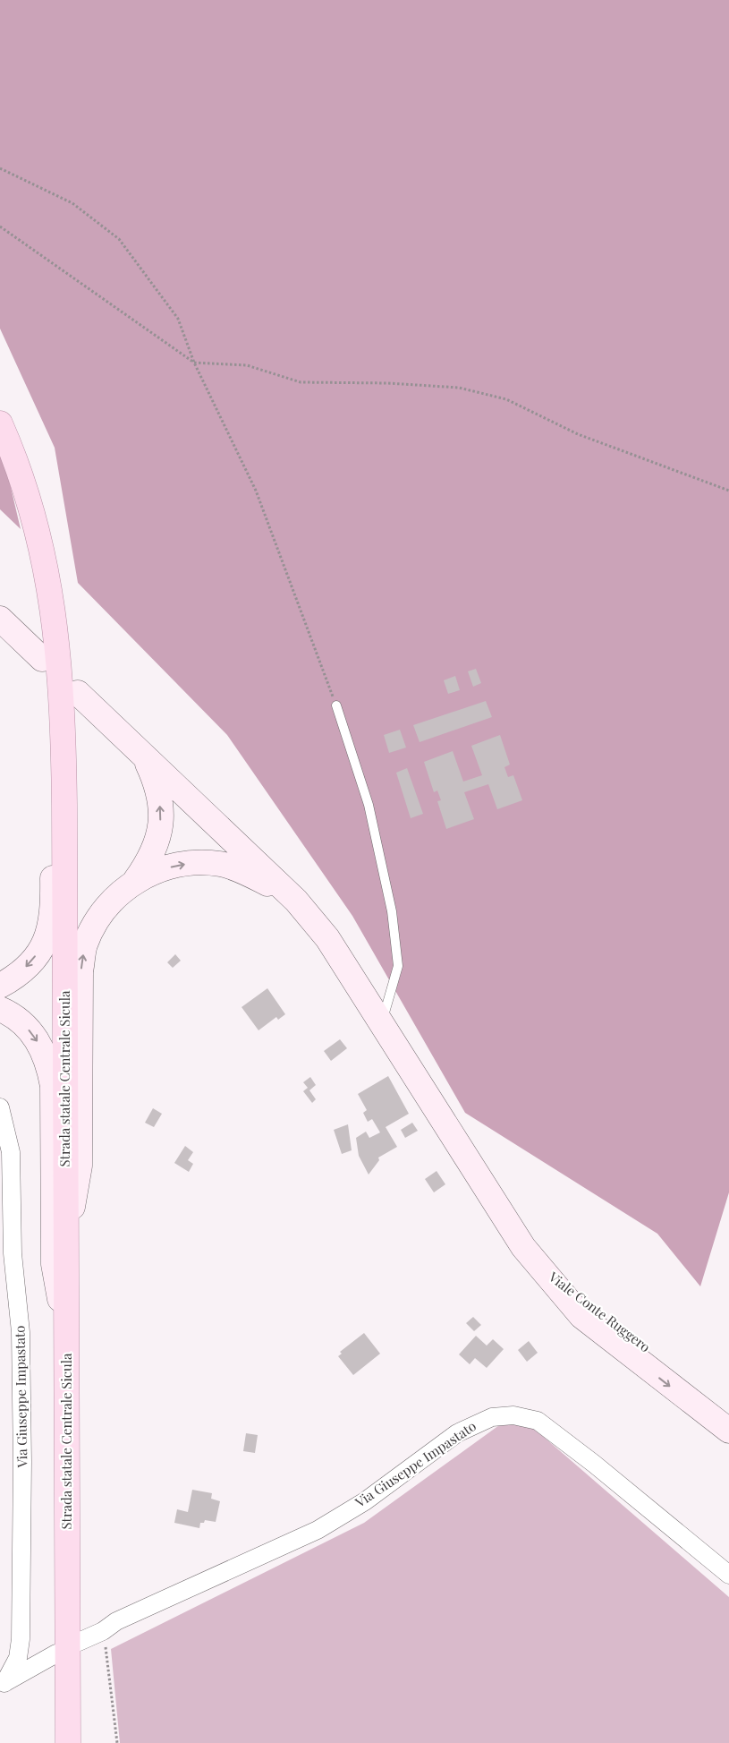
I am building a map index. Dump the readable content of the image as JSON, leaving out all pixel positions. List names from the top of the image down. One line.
{"streets":{"main road":["Strada statale Centrale Sicula","Viale Conte Ruggero"],"street":["Via Giuseppe Impastato"]}}
